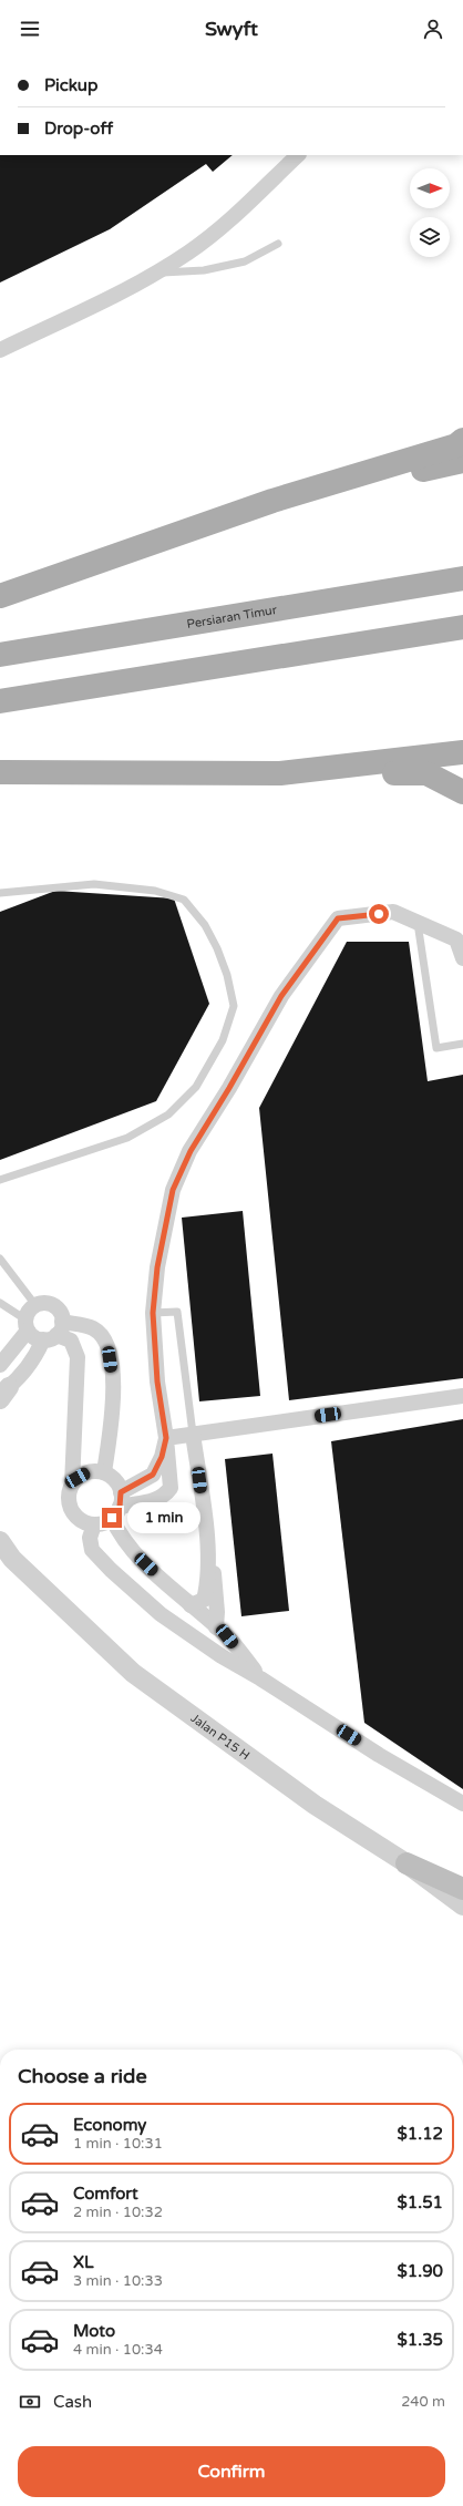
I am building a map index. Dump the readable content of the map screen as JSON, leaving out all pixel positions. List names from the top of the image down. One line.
{"streets":{"main road":["Persiaran Timur"],"street":["Jalan P15 H"]},"north":"right","page":{"header":"Swyft","banner":["Pickup","Drop-off"],"bubble":"1 min","heading":"Choose a ride","list":[{"name":"Economy","note":"1 min · 10:31","value":"$1.12"},{"name":"Comfort","note":"2 min · 10:32","value":"$1.51"},{"name":"XL","note":"3 min · 10:33","value":"$1.90"},{"name":"Moto","note":"4 min · 10:34","value":"$1.35"}],"pay":["Cash","240 m"],"buttons":"Confirm"}}
